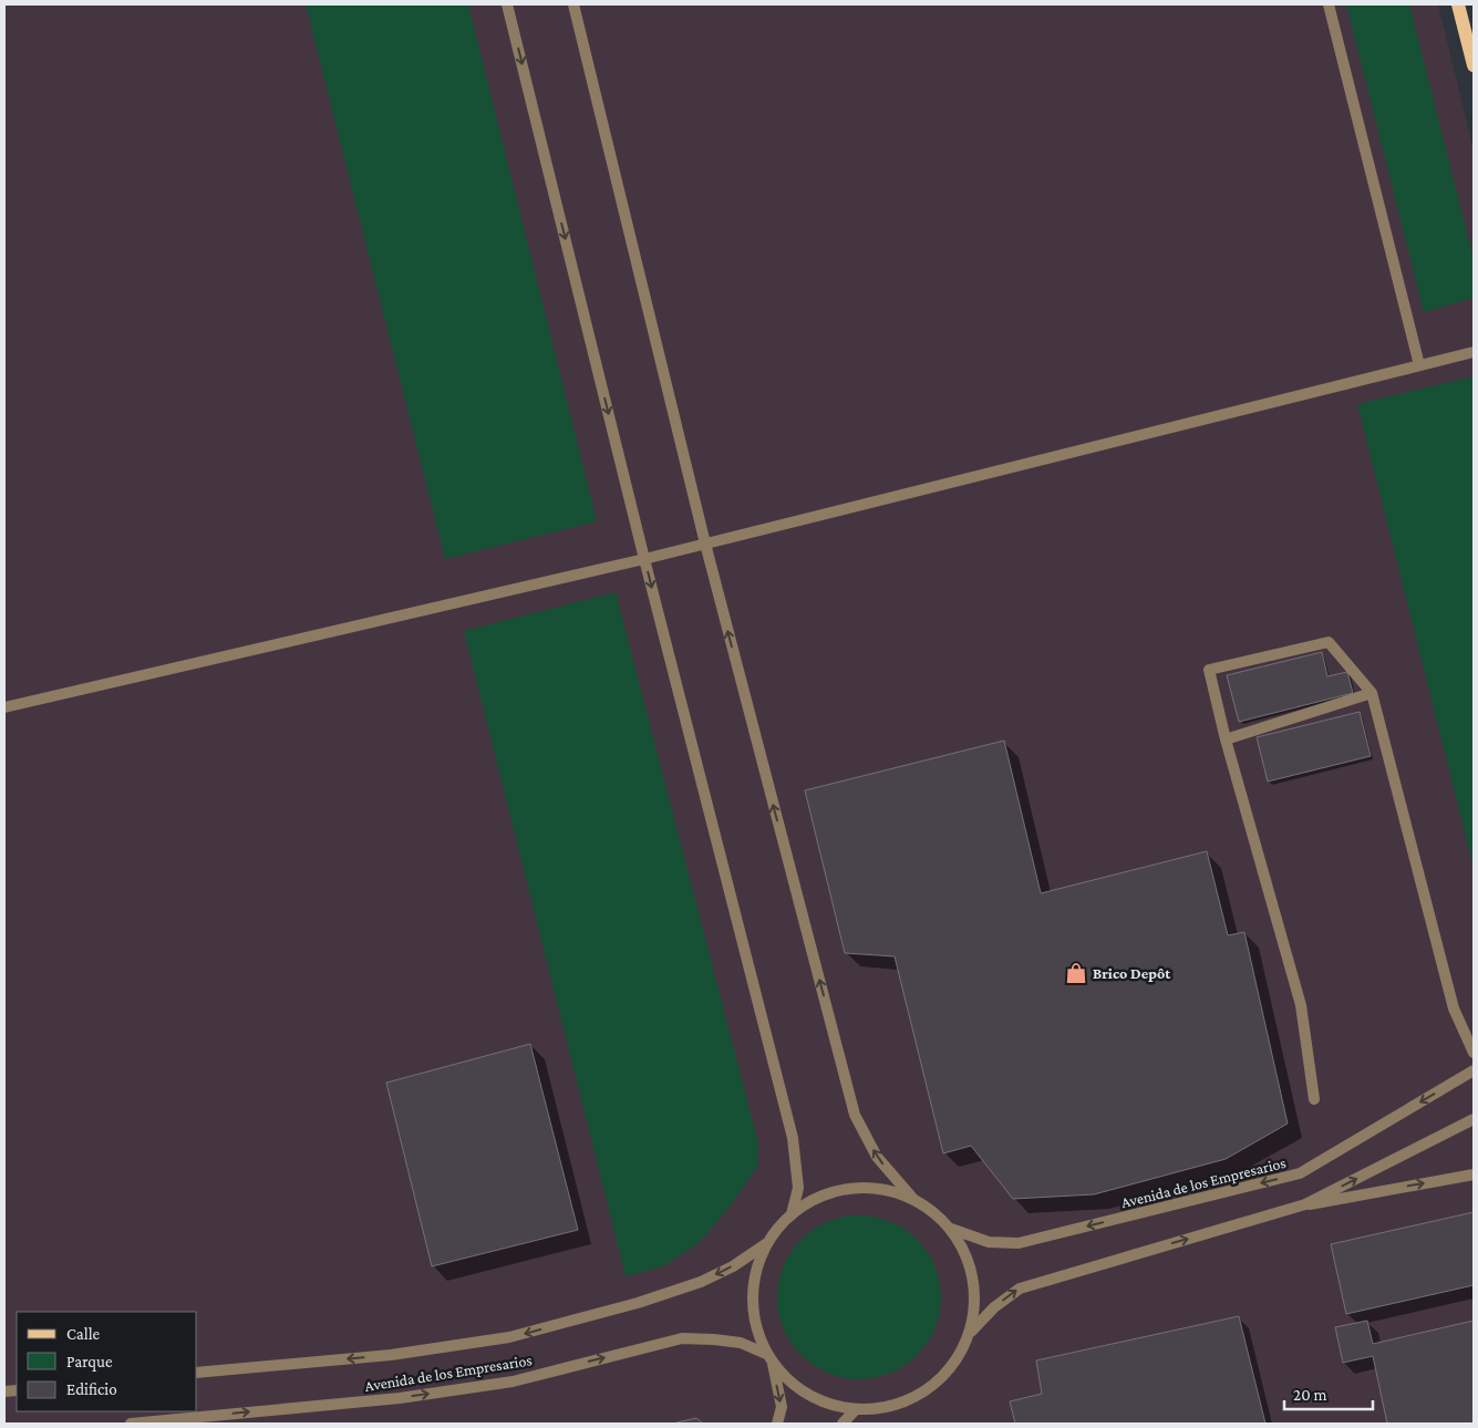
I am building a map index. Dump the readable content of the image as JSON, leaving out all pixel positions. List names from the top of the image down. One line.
{"streets":{"street":["Avenida de los Empresarios"]},"places":{"shop":["Brico Depôt"]},"legend":["Calle","Parque","Edificio"],"scale_bar":"20 m"}
